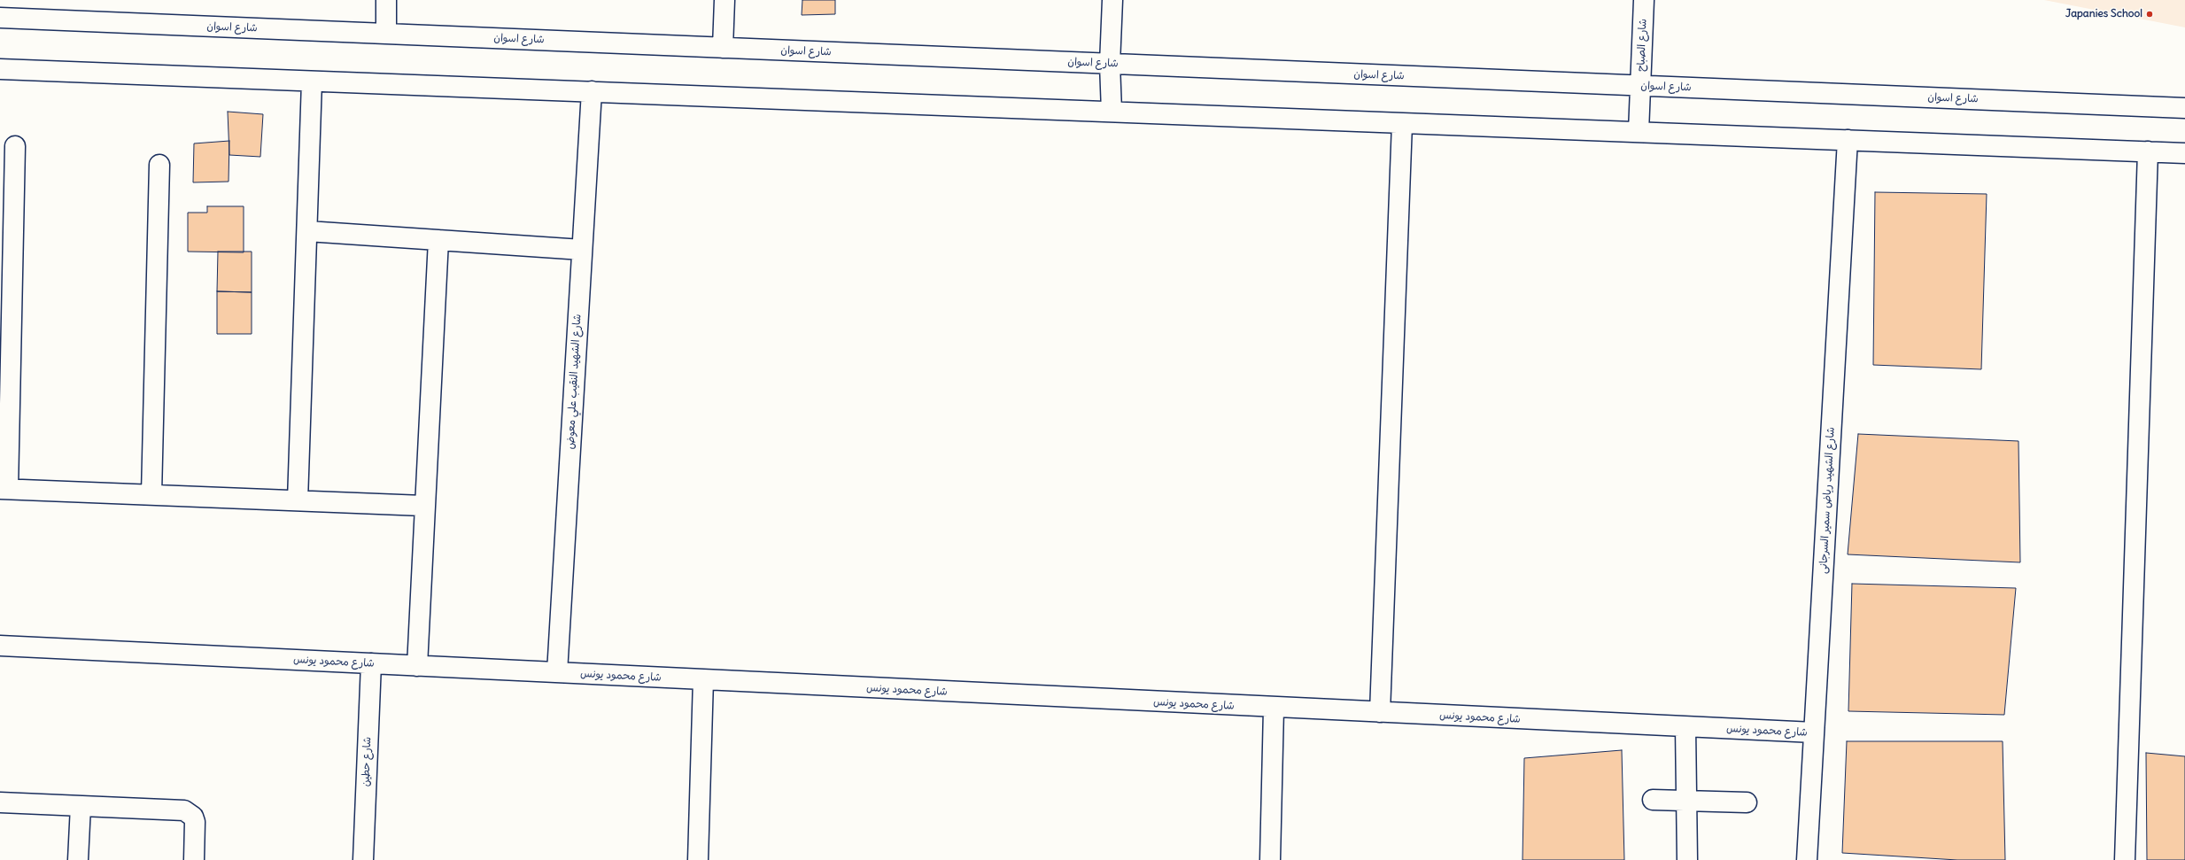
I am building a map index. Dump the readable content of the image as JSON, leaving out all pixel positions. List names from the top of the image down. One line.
{"streets":{"street":["شارع اسوان","شارع الصباح","شارع الشهيد النقيب علي معوض","شارع الشهيد رياض سمير السرجانى","شارع محمود يونس","شارع حطين"]},"crossings":[["شارع اسوان","شارع الصباح"],["شارع الشهيد النقيب علي معوض","شارع محمود يونس"],["شارع الشهيد رياض سمير السرجانى","شارع محمود يونس"],["شارع محمود يونس","شارع حطين"]],"places":["Japanies School"]}
